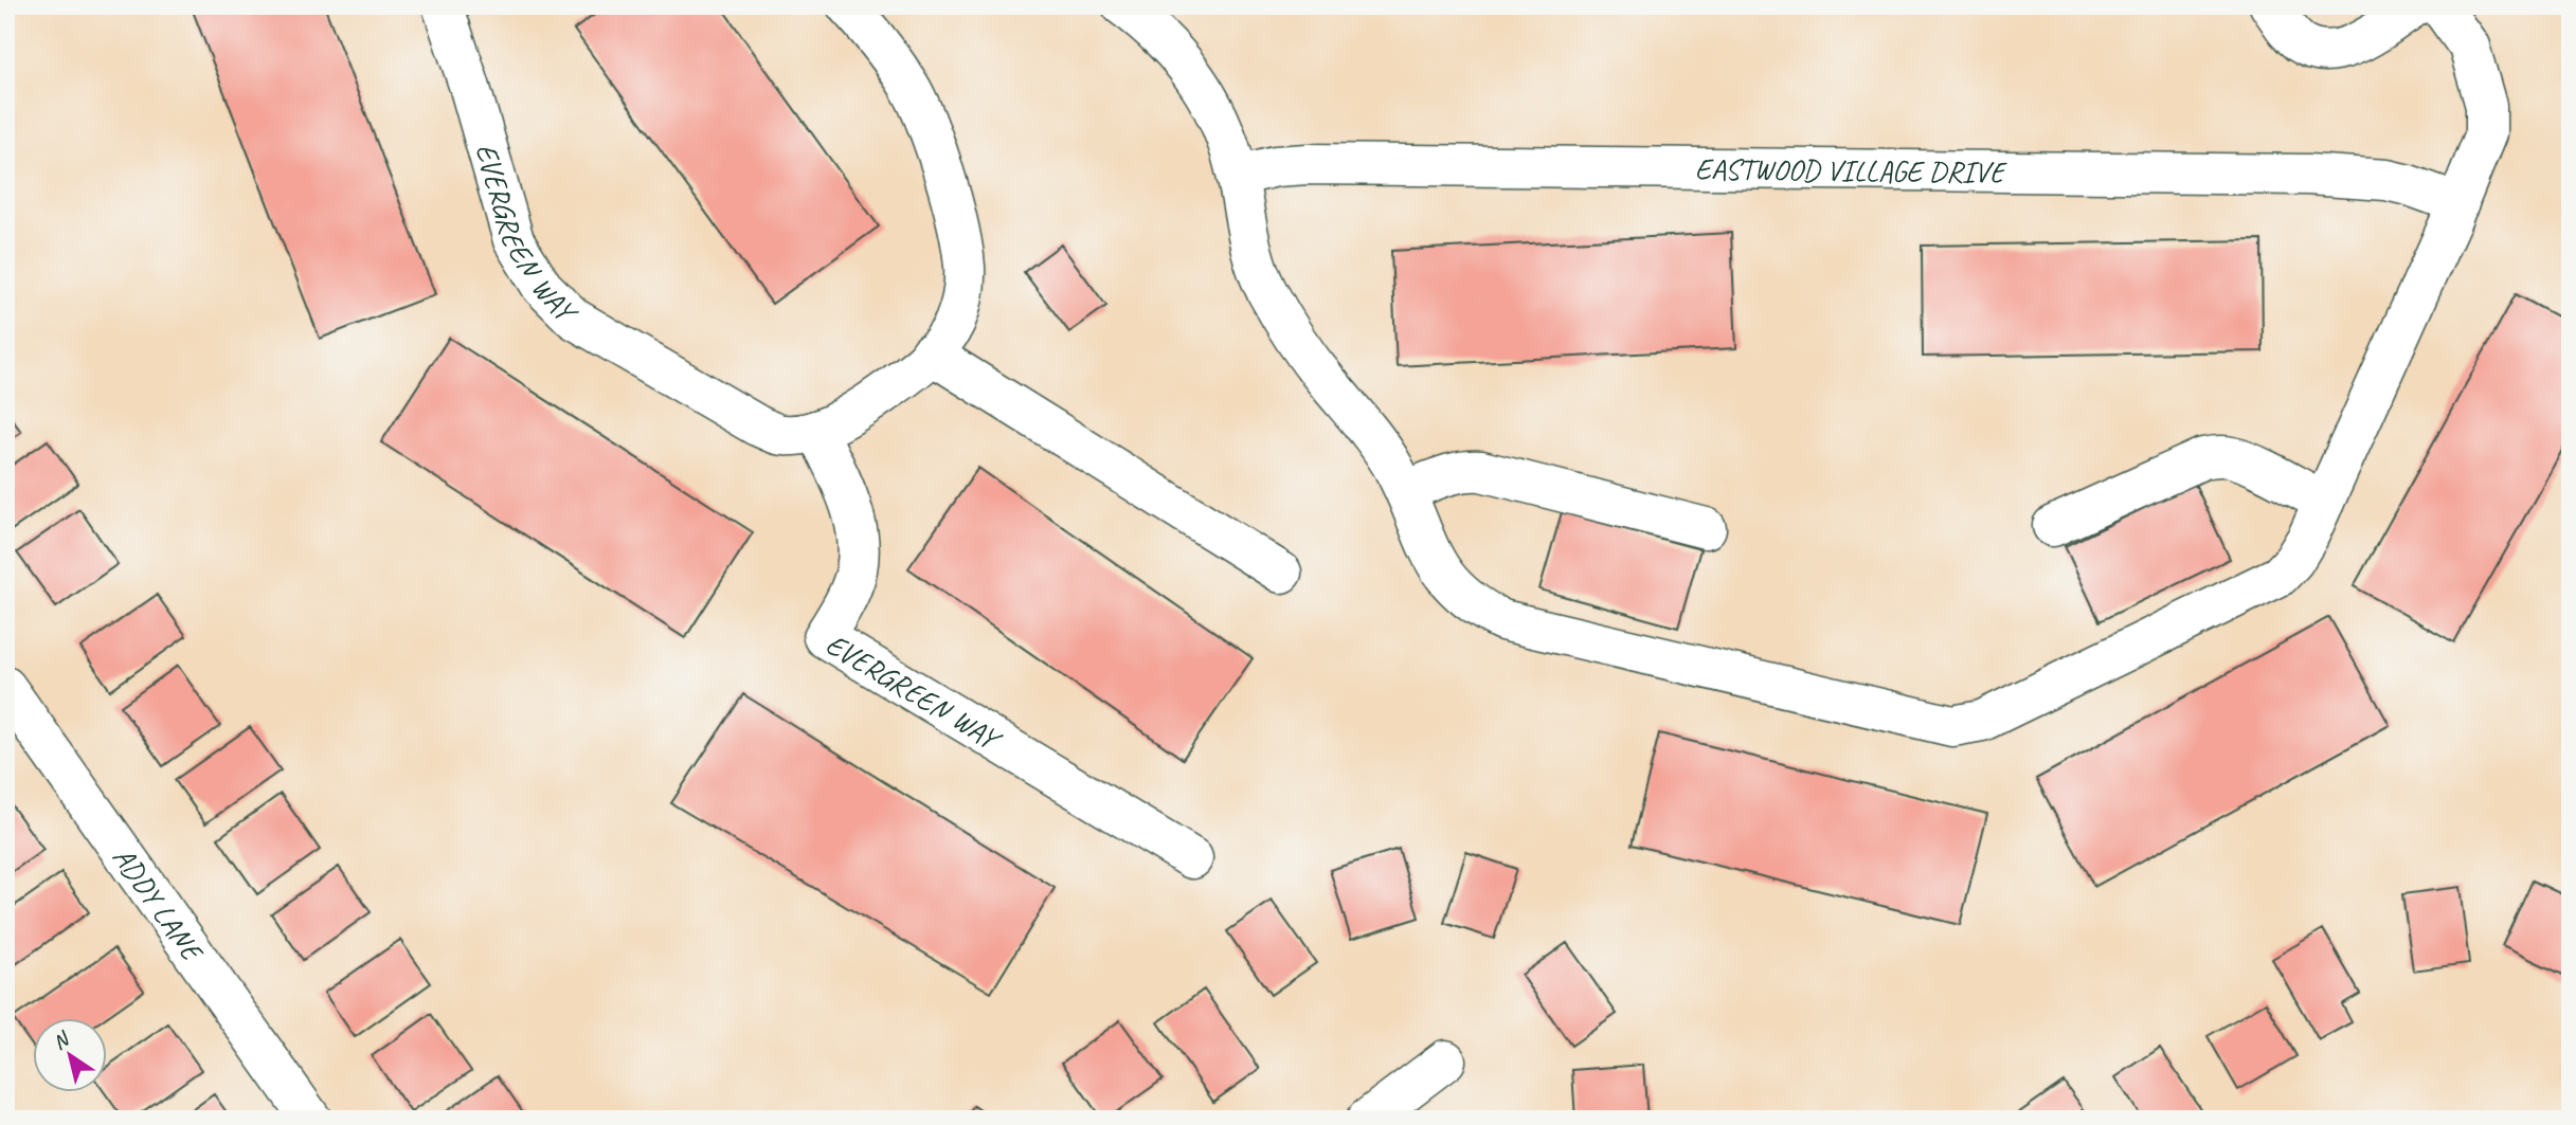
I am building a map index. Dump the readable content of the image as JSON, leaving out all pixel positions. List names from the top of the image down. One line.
{"streets":{"street":["EASTWOOD VILLAGE DRIVE","EVERGREEN WAY","ADDY LANE"]},"north":"top left"}
